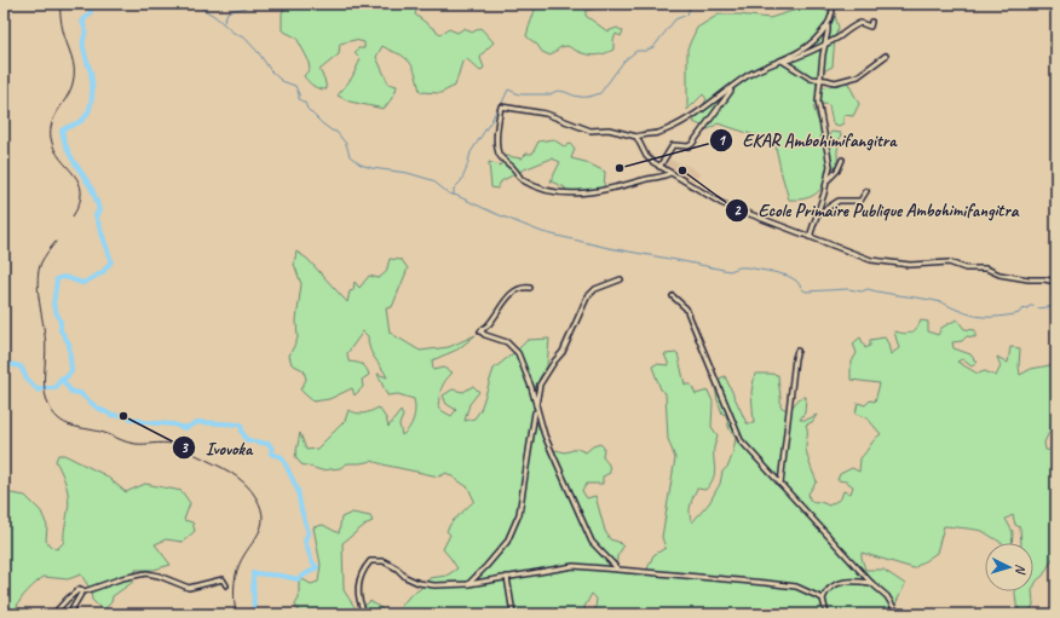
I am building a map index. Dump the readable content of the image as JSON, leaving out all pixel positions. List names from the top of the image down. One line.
{"places":["EKAR Ambohimifangitra","Ecole Primaire Publique Ambohimifangitra","Ivovoka"],"north":"right"}
